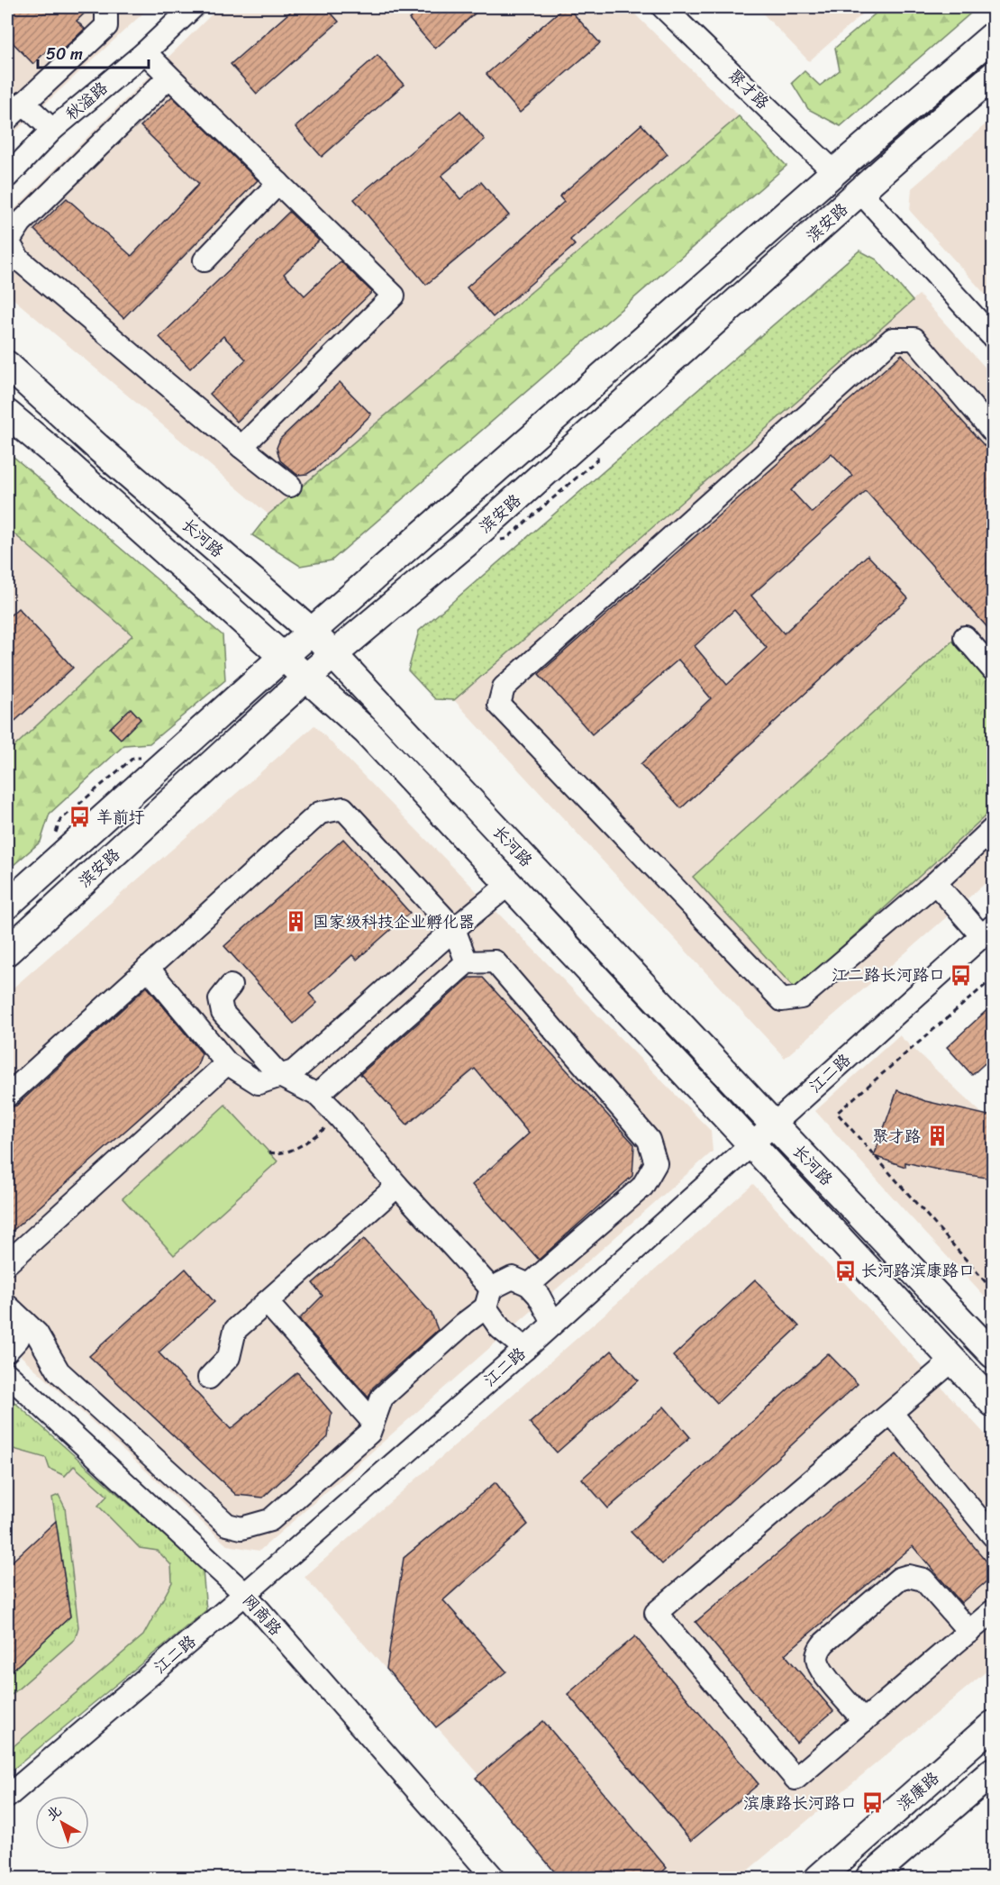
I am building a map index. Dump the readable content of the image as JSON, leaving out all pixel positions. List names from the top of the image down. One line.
{"streets":{"main road":["滨安路","长河路","滨康路"],"street":["聚才路","秋溢路","江二路","网商路"]},"crossings":[["聚才路","滨安路"],["滨安路","长河路"],["长河路","江二路"],["江二路","网商路"]],"places":{"bus stop":["羊前圩","江二路长河路口","长河路滨康路口","滨康路长河路口"],"building":["国家级科技企业孵化器","聚才路"]},"scale_bar":"50 m","north":"top left"}
